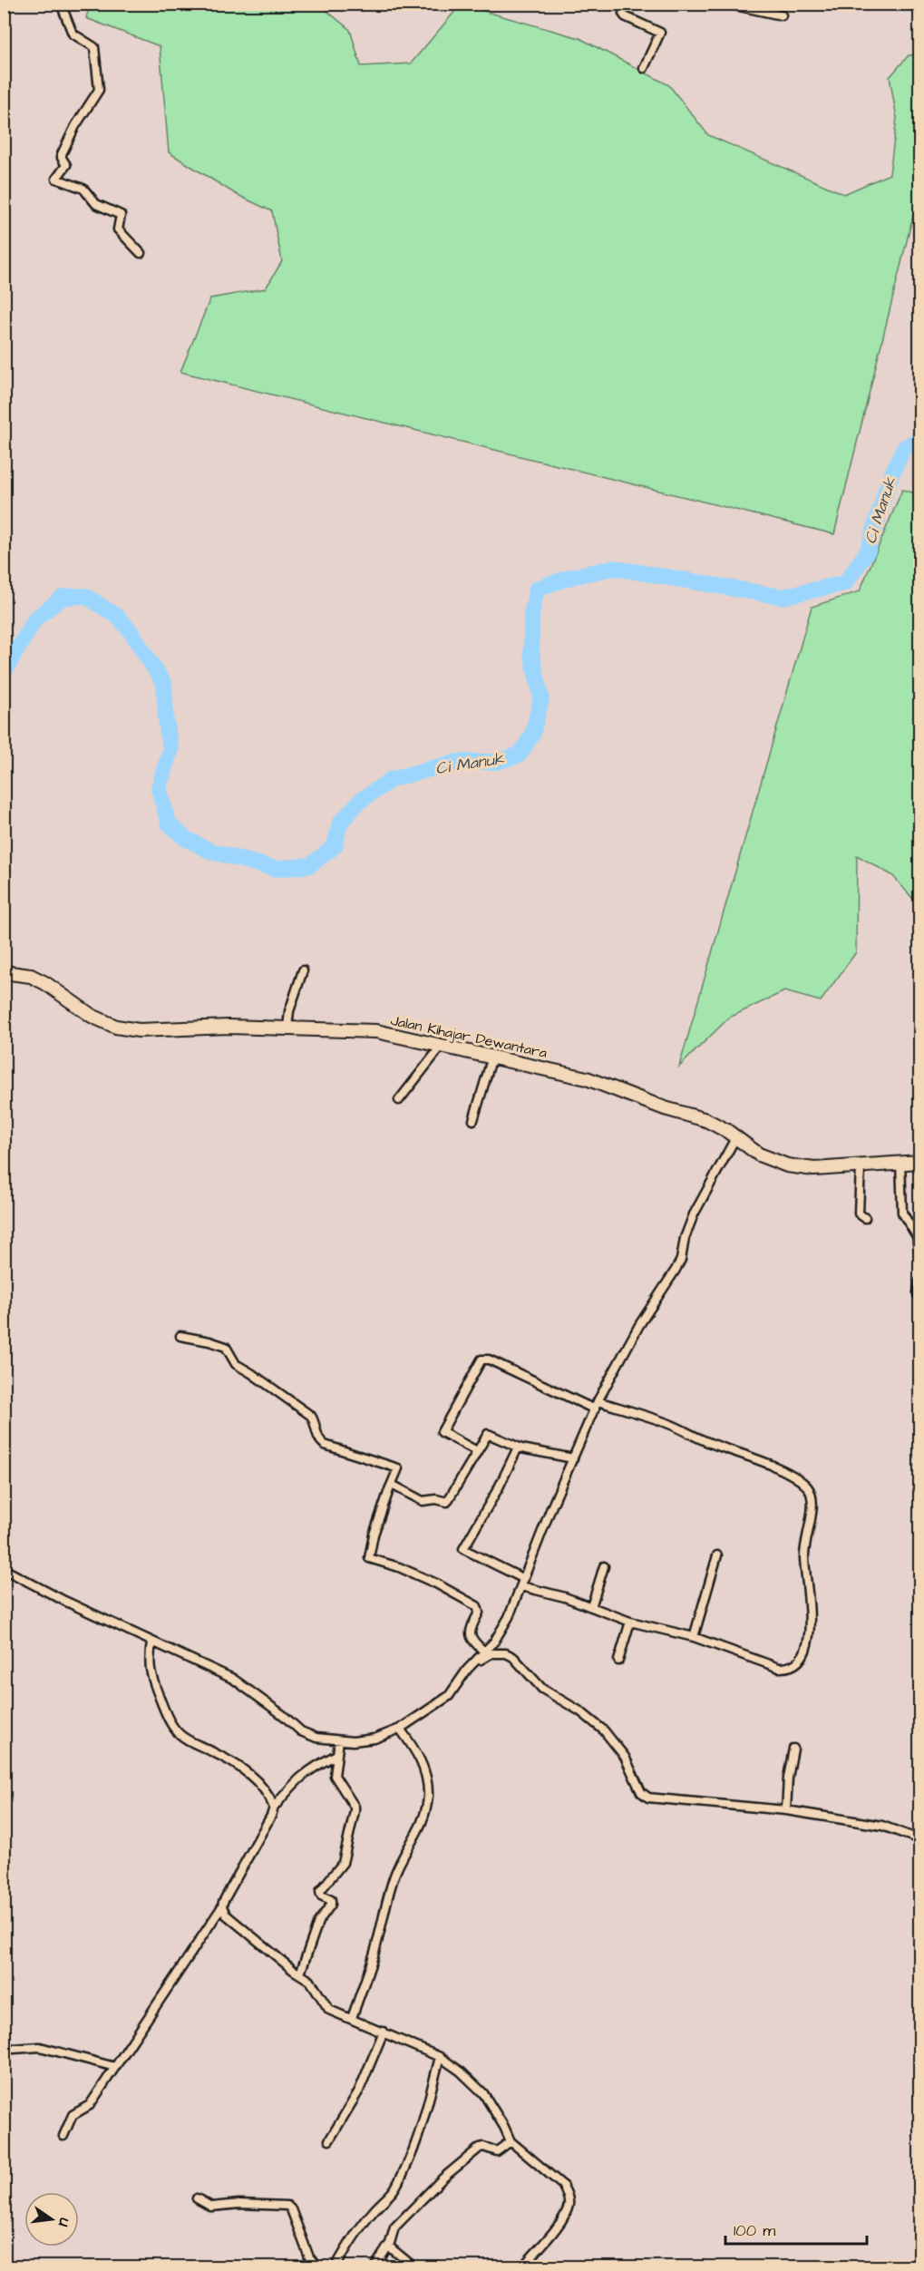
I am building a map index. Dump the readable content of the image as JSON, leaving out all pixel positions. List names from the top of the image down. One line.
{"streets":{"main road":["Jalan Kihajar Dewantara"]},"water":["Ci Manuk"],"scale_bar":"100 m","north":"right"}
